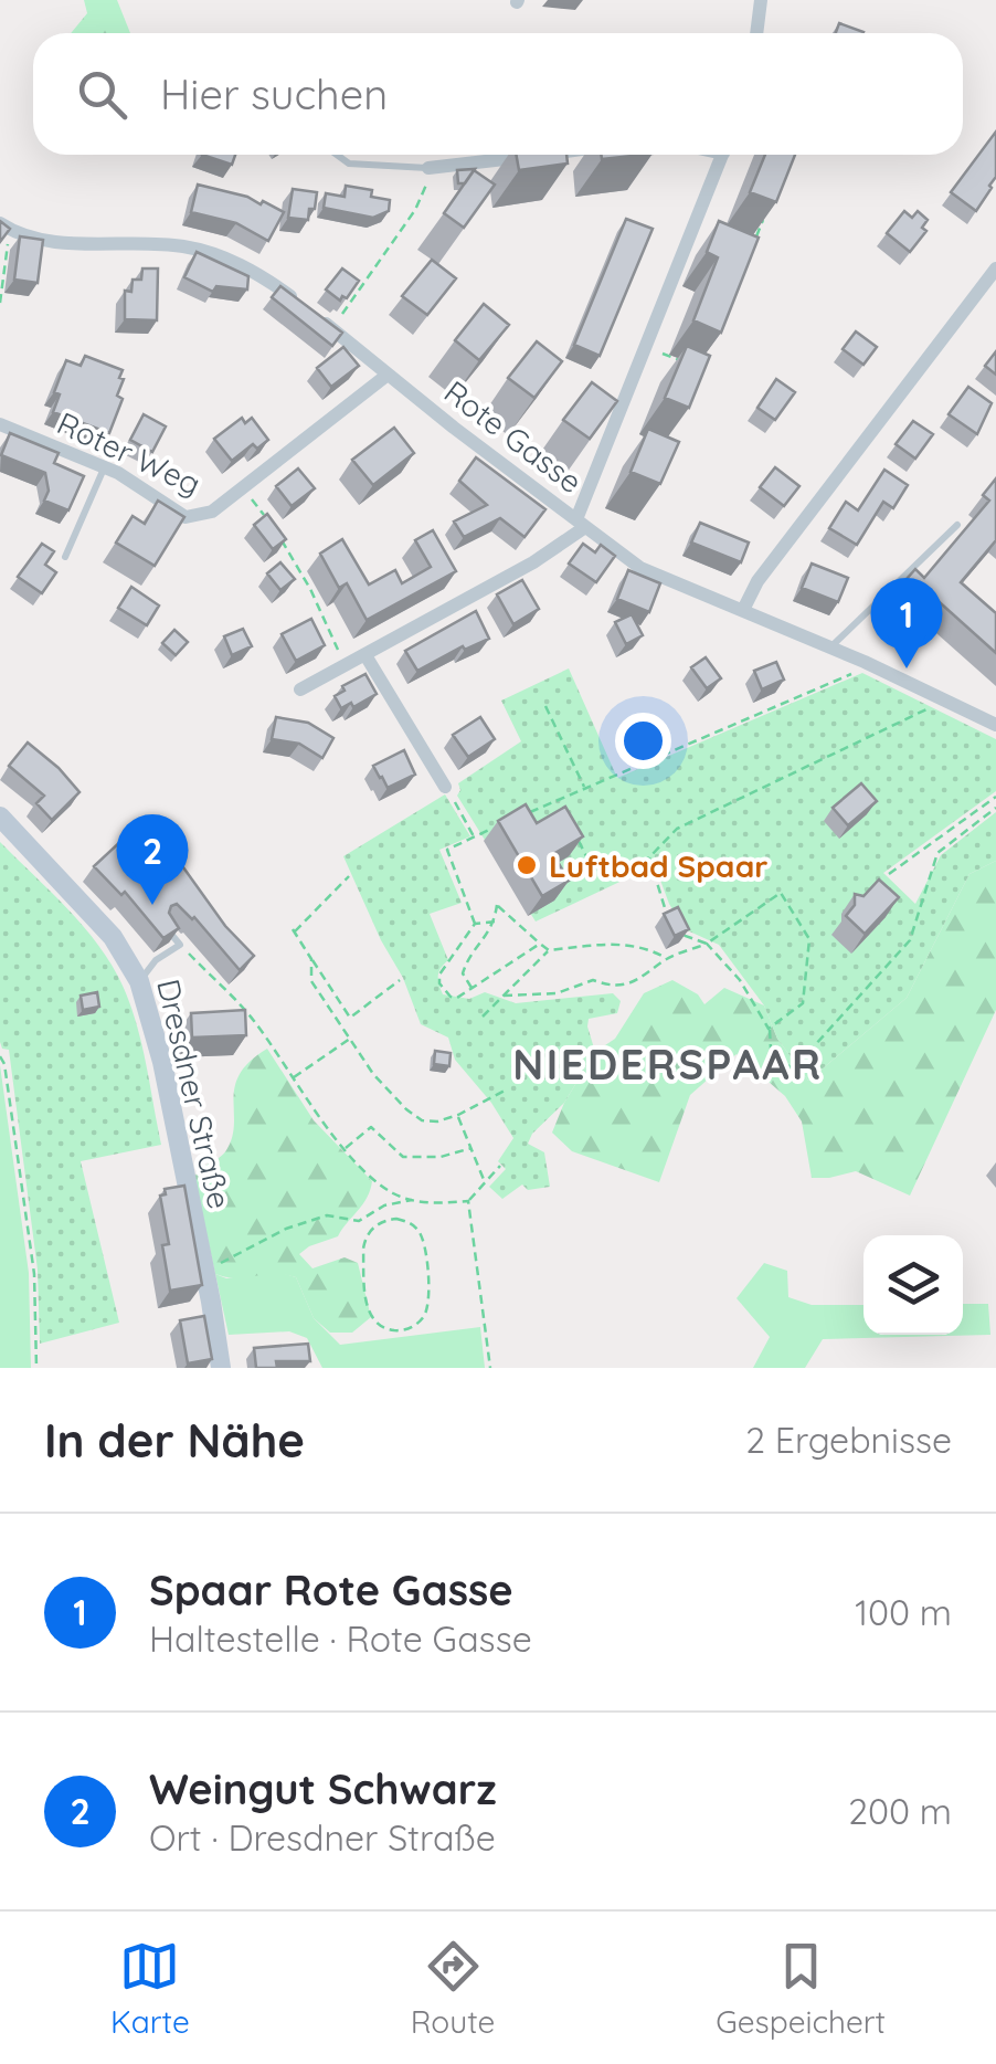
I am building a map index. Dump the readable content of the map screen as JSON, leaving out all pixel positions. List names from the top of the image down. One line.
{"streets":{"main road":["Dresdner Straße"],"street":["Rote Gasse","Roter Weg"]},"crossings":[["Rote Gasse","Roter Weg"]],"districts":["NIEDERSPAAR"],"places":["Luftbad Spaar"],"page":{"search":"Hier suchen","pins":["1","2"],"heading":["In der Nähe","2 Ergebnisse"],"list":[{"mark":"1","name":"Spaar Rote Gasse","note":"Haltestelle · Rote Gasse","value":"100 m"},{"mark":"2","name":"Weingut Schwarz","note":"Ort · Dresdner Straße","value":"200 m"}],"nav":["Karte","Route","Gespeichert"]}}
